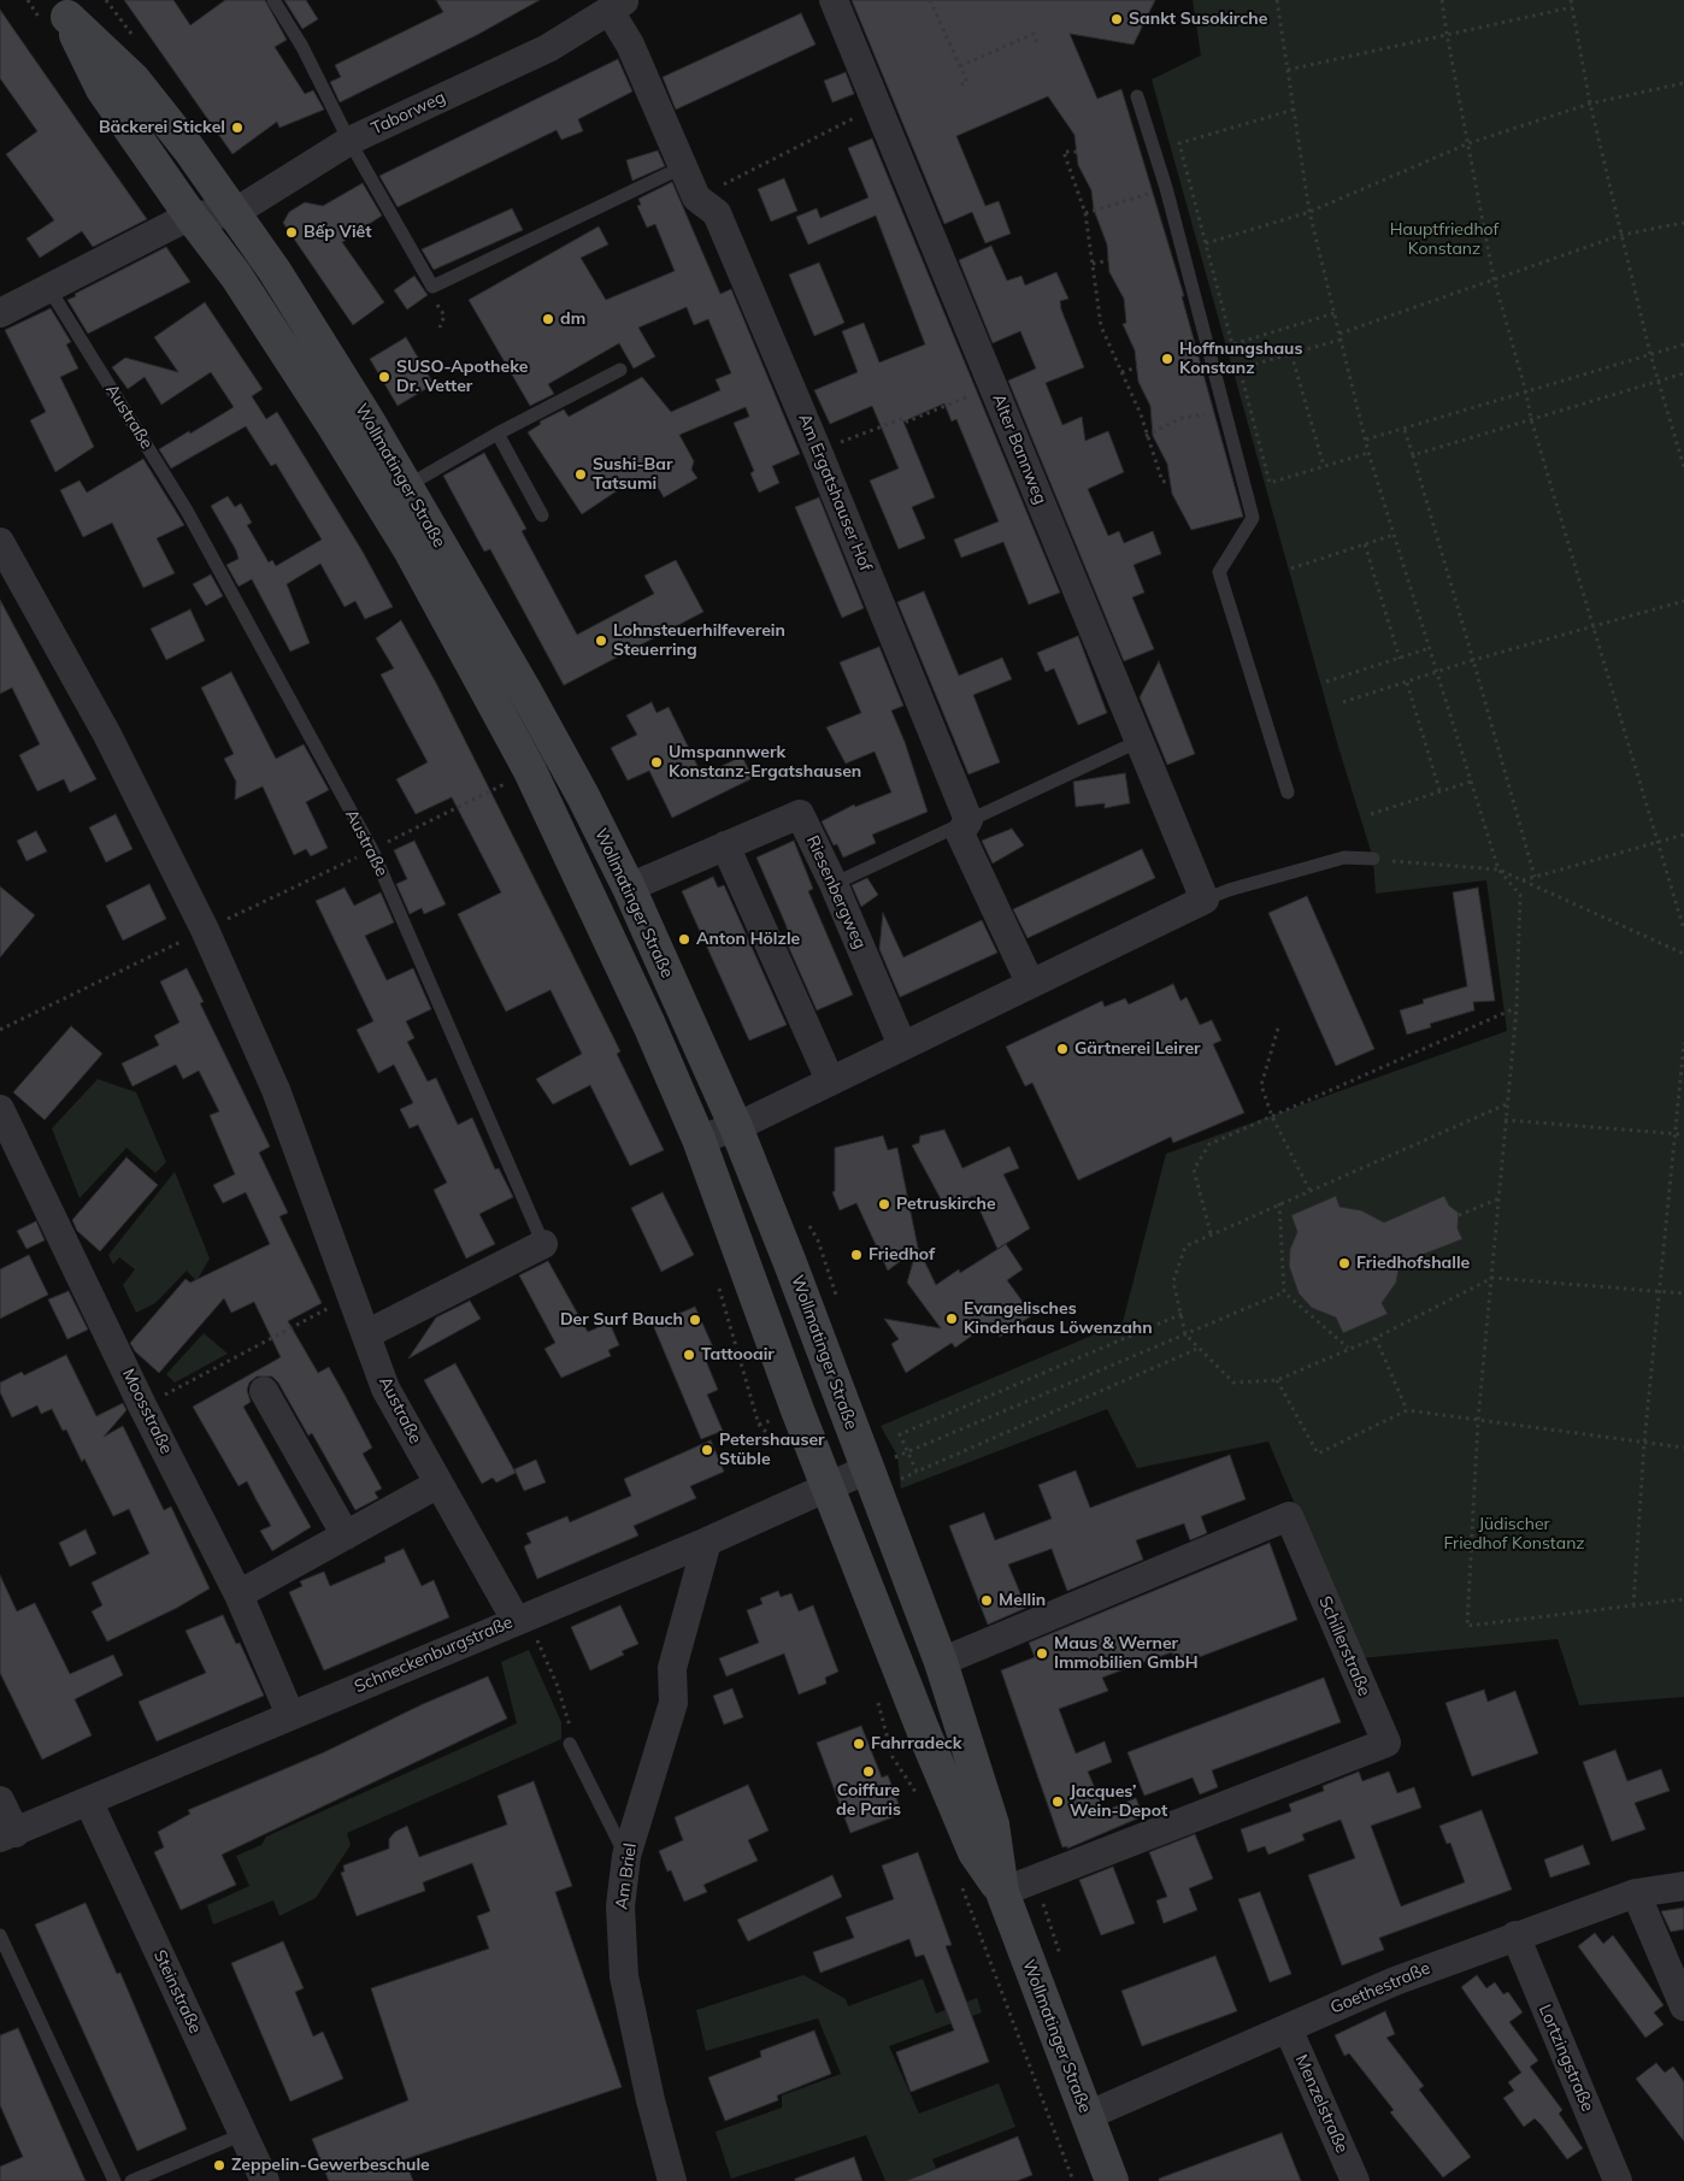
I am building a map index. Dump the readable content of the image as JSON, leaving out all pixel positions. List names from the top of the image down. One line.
{"streets":{"main road":["Wollmatinger Straße"],"street":["Taborweg","Austraße","Alter Bannweg","Am Ergatshauser Hof","Riesenbergweg","Moosstraße","Schillerstraße","Schneckenburgstraße","Am Briel","Goethestraße","Steinstraße","Lortzingstraße","Menzelstraße"]},"crossings":[["Taborweg","Wollmatinger Straße"],["Taborweg","Am Ergatshauser Hof"],["Austraße","Schneckenburgstraße"],["Wollmatinger Straße","Riesenbergweg"],["Wollmatinger Straße","Schillerstraße"],["Wollmatinger Straße","Schneckenburgstraße"],["Wollmatinger Straße","Goethestraße"],["Moosstraße","Schneckenburgstraße"],["Schneckenburgstraße","Am Briel"],["Schneckenburgstraße","Steinstraße"],["Goethestraße","Lortzingstraße"],["Goethestraße","Menzelstraße"]],"parks":["Hauptfriedhof Konstanz","Jüdischer Friedhof Konstanz"],"places":["Sankt Susokirche","Bäckerei Stickel","Bếp Viêt","dm","Hoffnungshaus Konstanz","SUSO-Apotheke Dr. Vetter","Sushi-Bar Tatsumi","Lohnsteuerhilfeverein Steuerring","Umspannwerk Konstanz-Ergatshausen","Anton Hölzle","Gärtnerei Leirer","Petruskirche","Friedhof","Friedhofshalle","Evangelisches Kinderhaus Löwenzahn","Der Surf Bauch","Tattooair","Petershauser Stüble","Mellin","Maus & Werner Immobilien GmbH","Fahrradeck","Coiffure de Paris","Jacques’ Wein-Depot","Zeppelin-Gewerbeschule"]}
